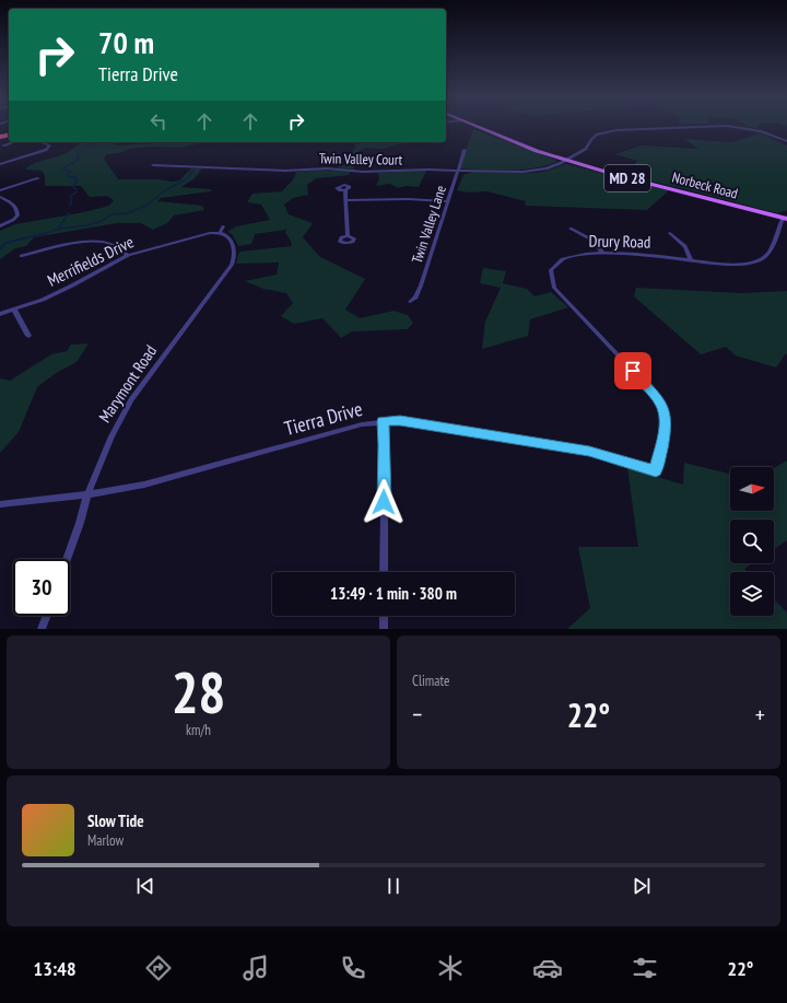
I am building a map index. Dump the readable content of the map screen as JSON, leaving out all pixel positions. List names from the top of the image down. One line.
{"streets":{"main road":["MD 28","Norbeck Road"],"street":["Twin Valley Court","Twin Valley Lane","Drury Road","Merrifields Drive","Marymont Road","Tierra Drive"]},"crossings":[["Twin Valley Court","Norbeck Road"],["Twin Valley Court","Twin Valley Lane"],["Norbeck Road","Drury Road"],["Drury Road","Tierra Drive"],["Merrifields Drive","Marymont Road"],["Marymont Road","Tierra Drive"]],"north":"right","page":{"turn":["70 m","Tierra Drive"],"limit":"30","trip":"13:49 · 1 min · 380 m","tile":[["28","km/h"],"Climate"],"heat":["−","22°","+"],"song":["Slow Tide","Marlow"],"tabs":["13:48","22°"]}}
